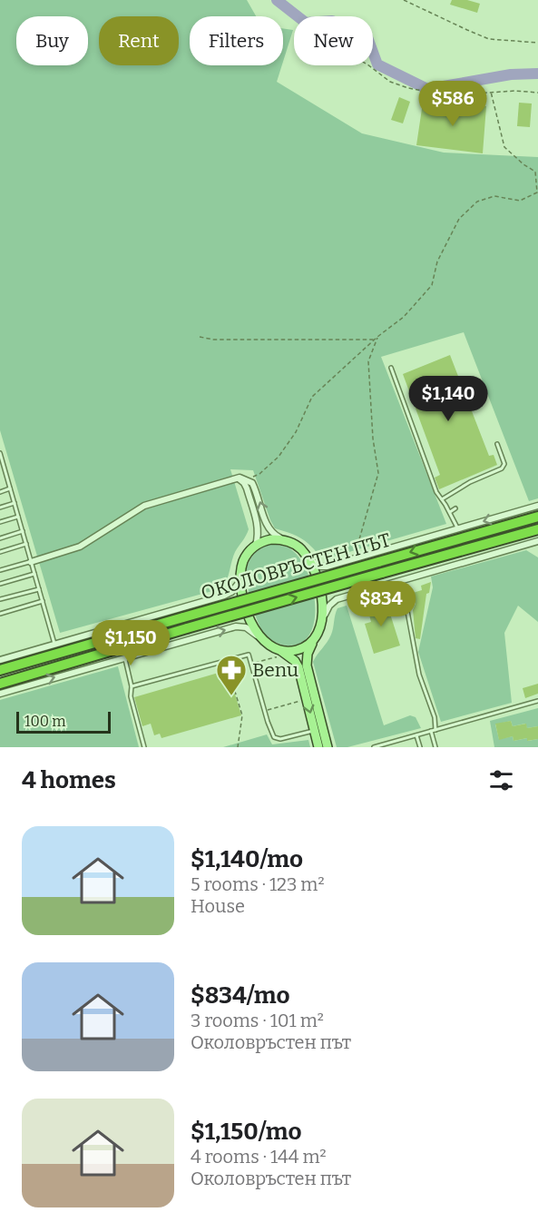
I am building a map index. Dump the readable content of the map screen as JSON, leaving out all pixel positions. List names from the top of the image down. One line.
{"streets":{"highway":["ОКОЛОВРЪСТЕН ПЪТ"]},"places":{"pharmacy":["Benu"]},"scale_bar":"100 m","page":{"chip":["Buy","Rent","Filters","New"],"price":["$586","$1,140","$834","$1,150"],"scale":"100 m","heading":"4 homes","list":[{"name":"$1,140/mo","note":"5 rooms · 123 m² · House"},{"name":"$834/mo","note":"3 rooms · 101 m² · Околовръстен път"},{"name":"$1,150/mo","note":"4 rooms · 144 m² · Околовръстен път"}]}}
